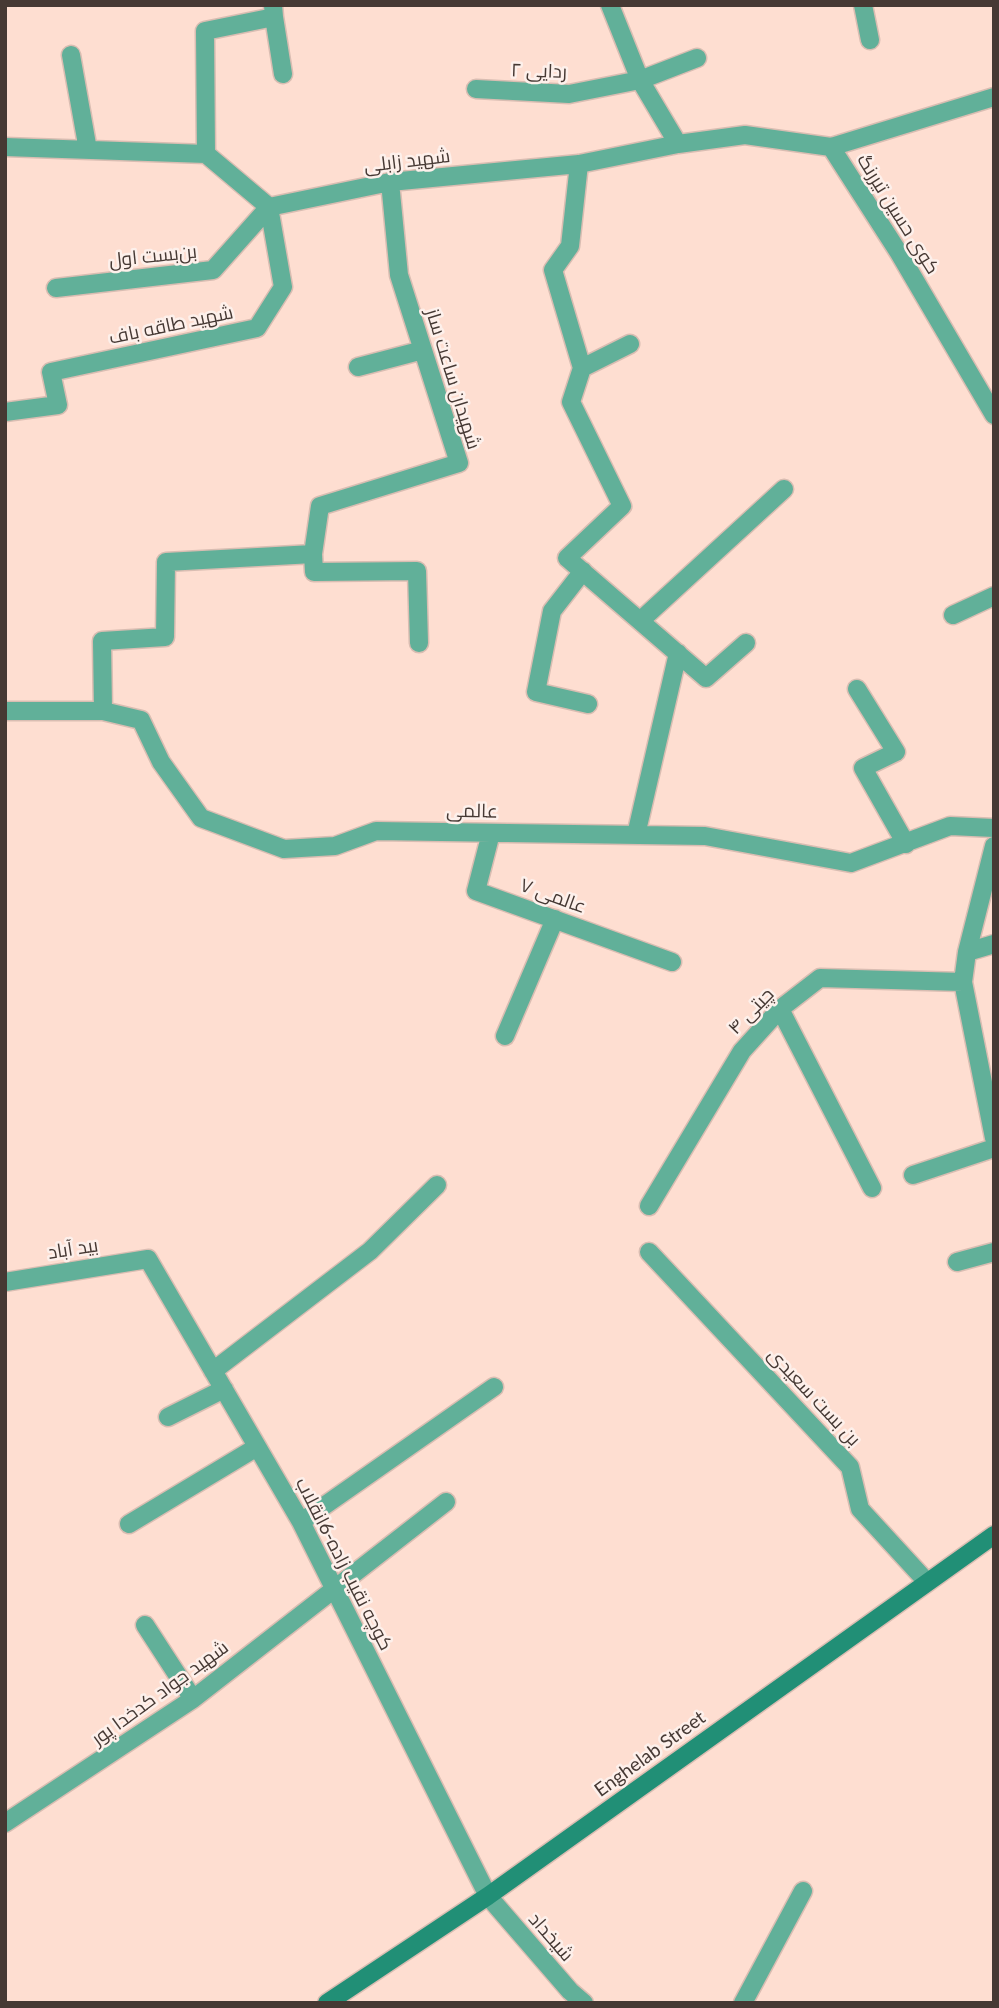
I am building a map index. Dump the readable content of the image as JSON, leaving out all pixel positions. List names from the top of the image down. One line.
{"streets":{"main road":["Enghelab Street"],"street":["ردایی ۲","شهید زابلی","کوی حسین تیررنگ","بن‌بست اول","شهید طاقه باف","شهیدان ساعت ساز","عالمی","عالمی ۷","چیتی ۴","بید آباد","بن بست سعیدی","کوچه نقیب زاده-6انقلاب","شهید جواد کدخدا پور","شیخداد"]},"crossings":[["شهید زابلی","کوی حسین تیررنگ"],["شهید زابلی","بن‌بست اول"],["شهید زابلی","شهید طاقه باف"],["شهید زابلی","شهیدان ساعت ساز"],["بن‌بست اول","شهید طاقه باف"],["عالمی","عالمی ۷"],["بید آباد","کوچه نقیب زاده-6انقلاب"],["بن بست سعیدی","Enghelab Street"],["کوچه نقیب زاده-6انقلاب","شهید جواد کدخدا پور"],["کوچه نقیب زاده-6انقلاب","Enghelab Street"],["کوچه نقیب زاده-6انقلاب","شیخداد"],["Enghelab Street","شیخداد"]]}
